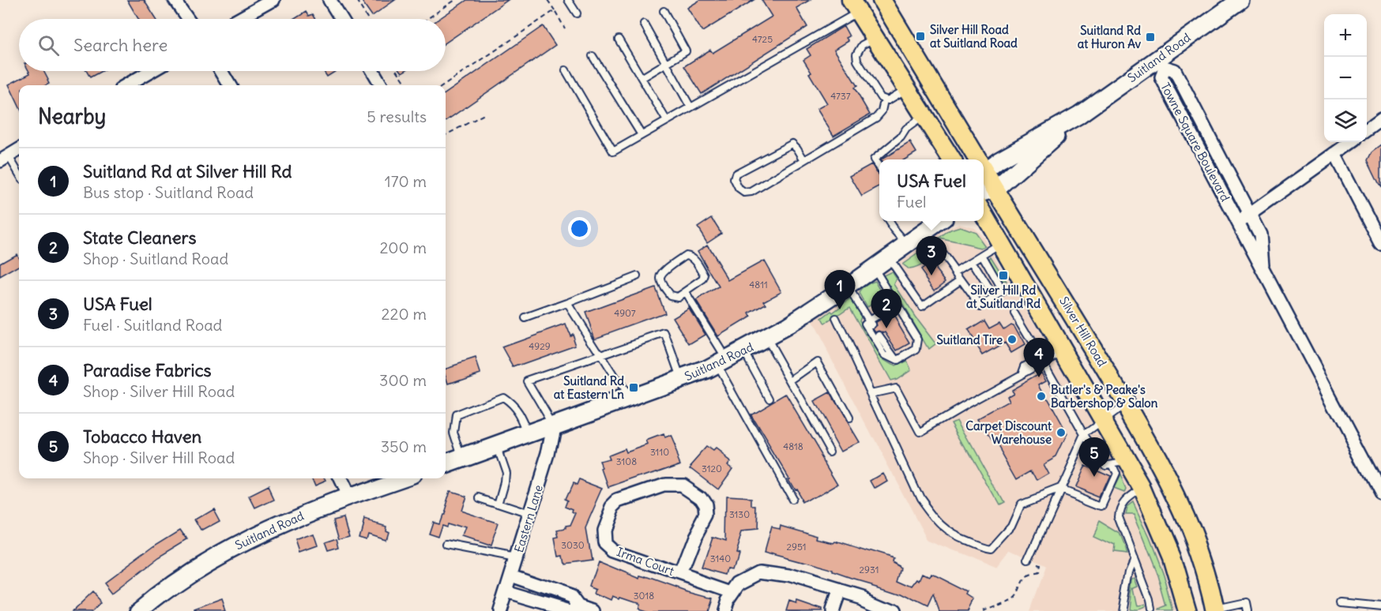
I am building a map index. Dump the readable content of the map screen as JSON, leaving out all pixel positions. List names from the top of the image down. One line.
{"streets":{"main road":["Suitland Road","Silver Hill Road"],"street":["Towne Square Boulevard","Eastern Lane","Irma Court"]},"crossings":[["Suitland Road","Towne Square Boulevard"],["Suitland Road","Silver Hill Road"],["Suitland Road","Eastern Lane"]],"places":{"transit":["Silver Hill Road at Suitland Road","Suitland Rd at Huron Av","Silver Hill Rd at Suitland Rd","Suitland Rd at Eastern Ln"],"other":["Suitland Tire","Butler's & Peake's Barbershop & Salon","Carpet Discount Warehouse"]},"house_numbers":["4725","4737","4811","4907","4929","4818","3110","3108","3120","3130","3030","2951","3140","2931","3018"],"page":{"map_buttons":["+","−"],"search":"Search here","heading":["Nearby","5 results"],"list":[{"mark":"1","name":"Suitland Rd at Silver Hill Rd","note":"Bus stop · Suitland Road","value":"170 m"},{"mark":"2","name":"State Cleaners","note":"Shop · Suitland Road","value":"200 m"},{"mark":"3","name":"USA Fuel","note":"Fuel · Suitland Road","value":"220 m"},{"mark":"4","name":"Paradise Fabrics","note":"Shop · Silver Hill Road","value":"300 m"},{"mark":"5","name":"Tobacco Haven","note":"Shop · Silver Hill Road","value":"350 m"}],"popup":["USA Fuel","Fuel"],"pins":["3","1","2","4","5"]}}
